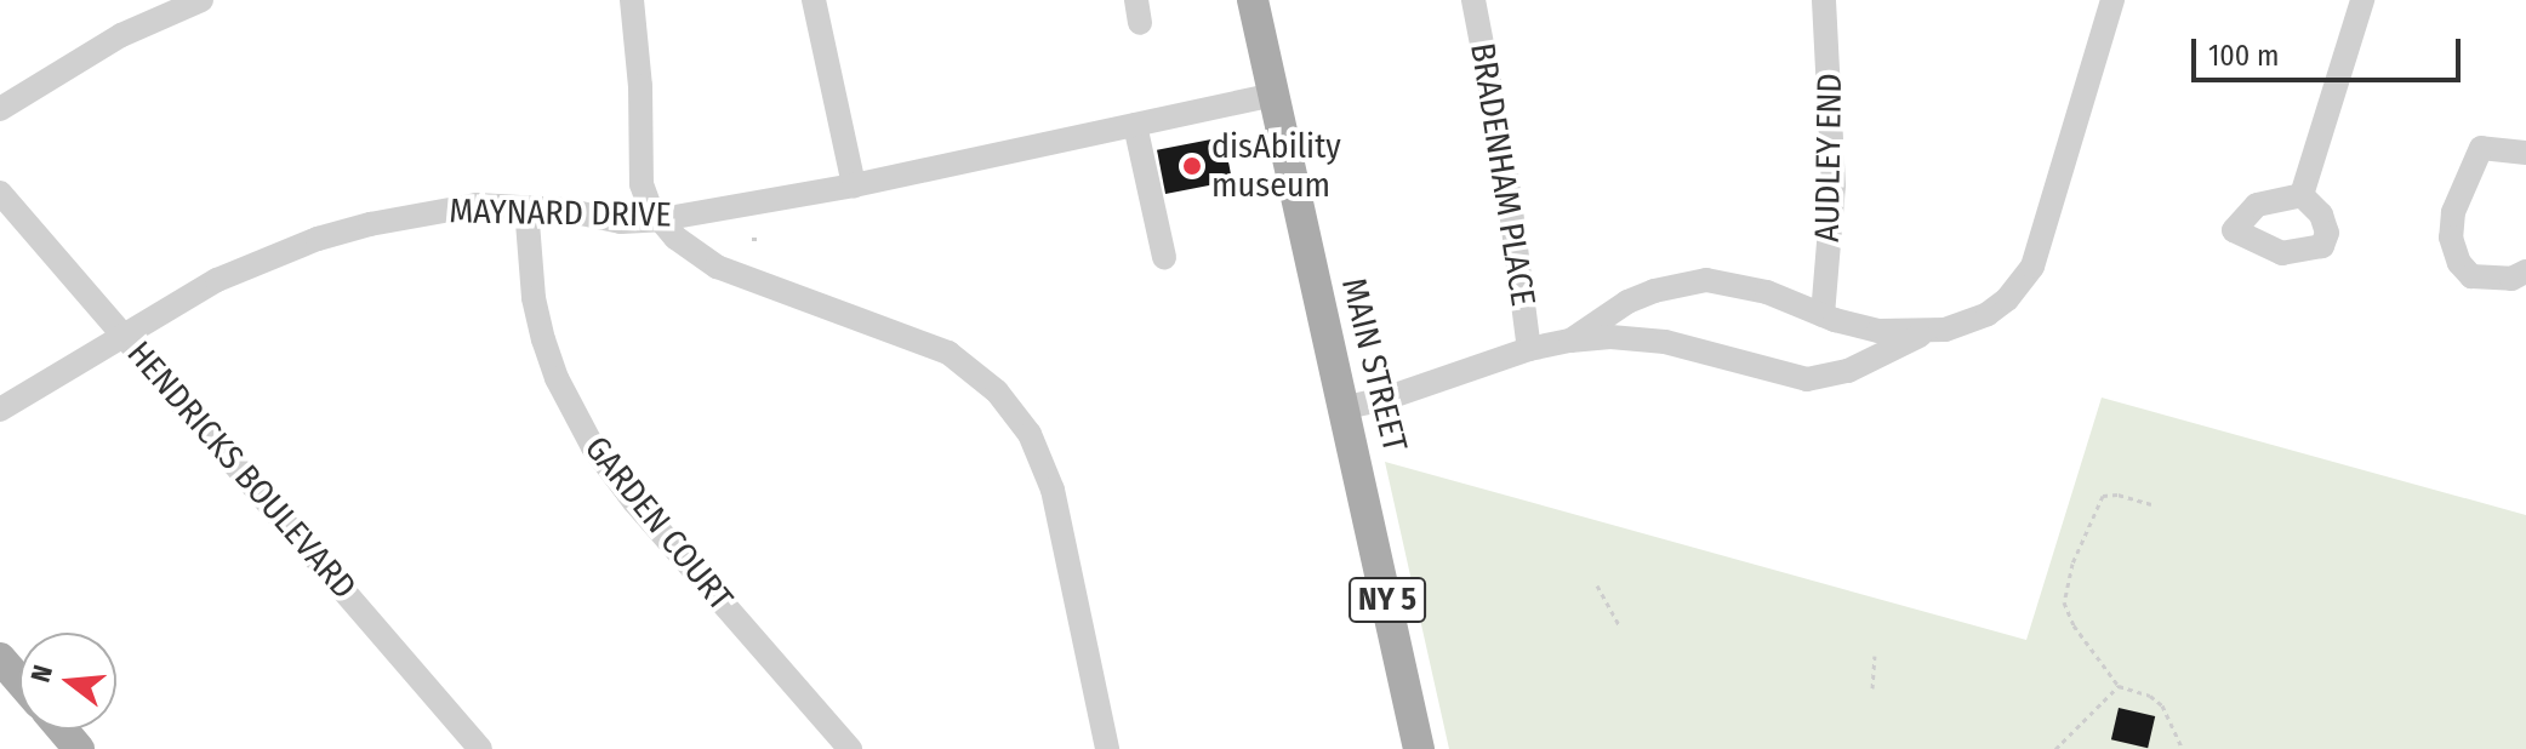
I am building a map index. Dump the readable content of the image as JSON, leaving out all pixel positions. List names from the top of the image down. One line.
{"streets":{"main road":["MAIN STREET","NY 5"],"street":["AUDLEY END","BRADENHAM PLACE","MAYNARD DRIVE","HENDRICKS BOULEVARD","GARDEN COURT"]},"crossings":[["MAYNARD DRIVE","MAIN STREET"],["MAYNARD DRIVE","HENDRICKS BOULEVARD"],["MAYNARD DRIVE","GARDEN COURT"]],"places":["disAbility museum"],"scale_bar":"100 m","north":"left"}
